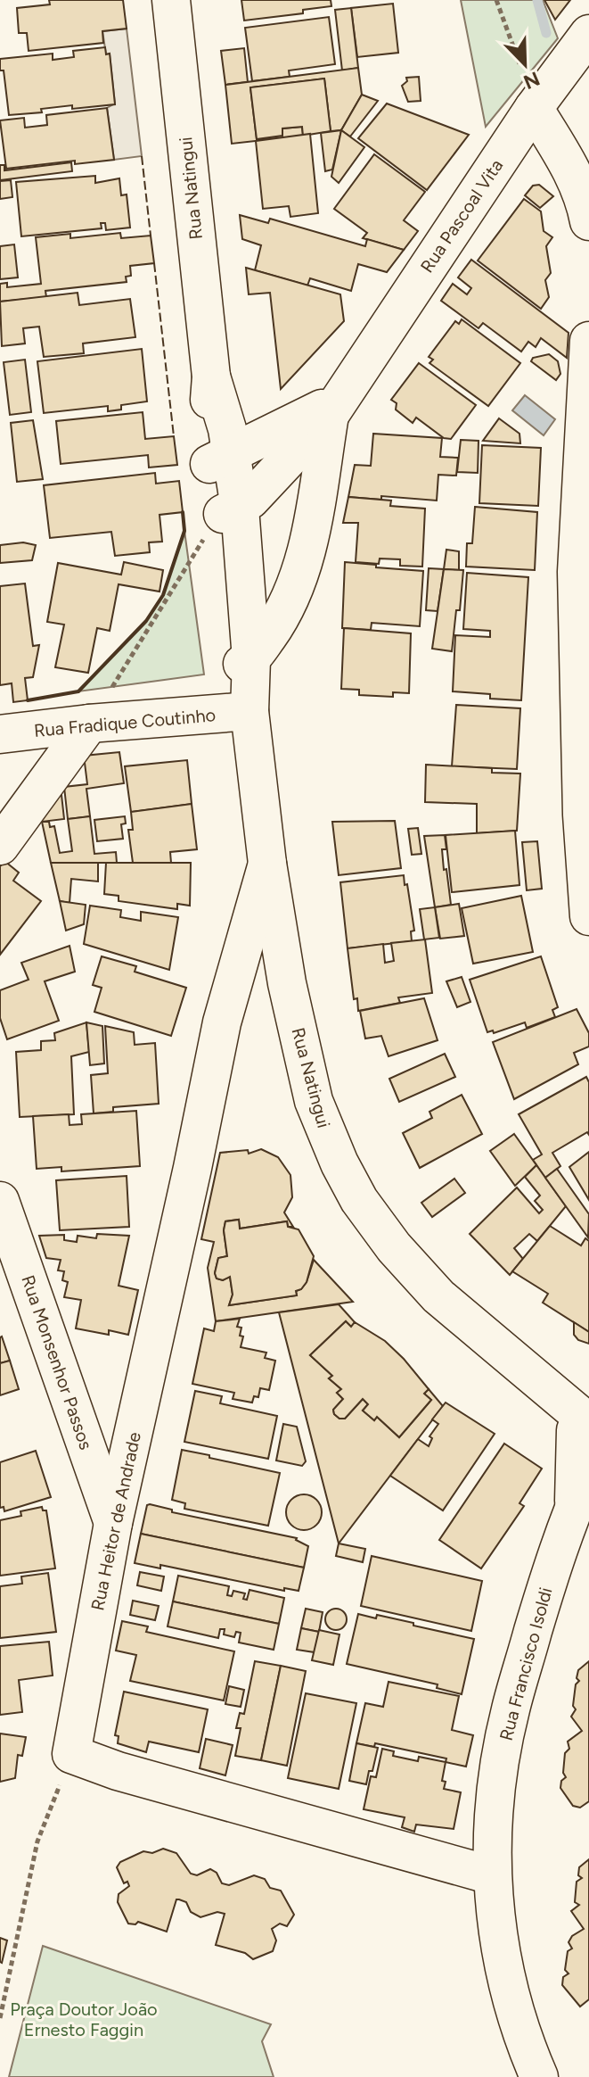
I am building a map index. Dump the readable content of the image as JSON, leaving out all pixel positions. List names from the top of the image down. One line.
{"streets":{"street":["Rua Natingui","Rua Pascoal Vita","Rua Fradique Coutinho","Rua Monsenhor Passos","Rua Heitor de Andrade","Rua Francisco Isoldi"]},"crossings":[["Rua Natingui","Rua Pascoal Vita"],["Rua Natingui","Rua Fradique Coutinho"],["Rua Natingui","Rua Heitor de Andrade"],["Rua Natingui","Rua Francisco Isoldi"],["Rua Pascoal Vita","Rua Fradique Coutinho"],["Rua Monsenhor Passos","Rua Heitor de Andrade"]],"parks":["Praça Doutor João Ernesto Faggin"],"north":"bottom right"}
